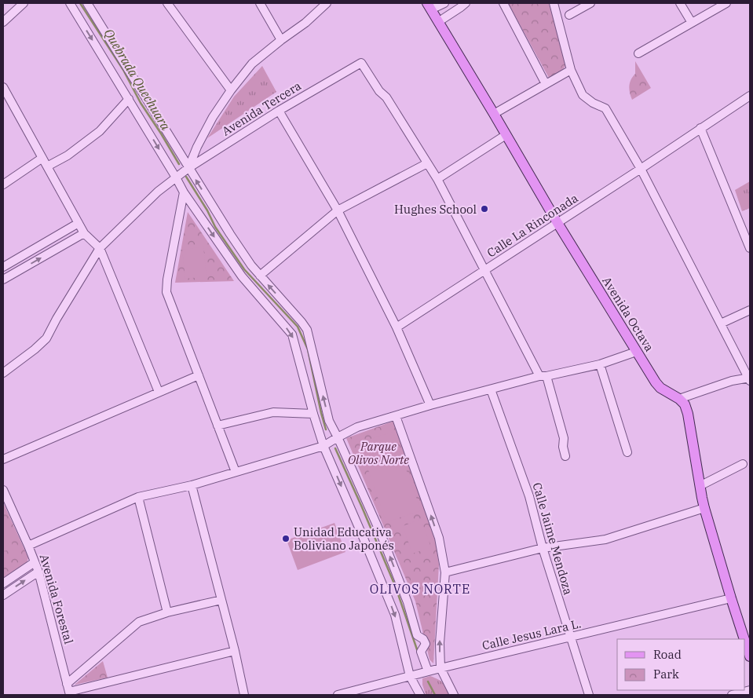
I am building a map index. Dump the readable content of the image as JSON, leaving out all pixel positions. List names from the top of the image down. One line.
{"streets":{"main road":["Avenida Octava"],"street":["Avenida Tercera","Calle La Rinconada","Calle Jaime Mendoza","Avenida Forestal","Calle Jesus Lara L."]},"crossings":[["Calle La Rinconada","Avenida Octava"],["Calle Jaime Mendoza","Calle Jesus Lara L."]],"districts":["OLIVOS NORTE"],"water":["Quebrada Quechuara"],"parks":["Parque Olivos Norte"],"places":["Hughes School","Unidad Educativa Boliviano Japonés"],"legend":["Road","Park"]}
